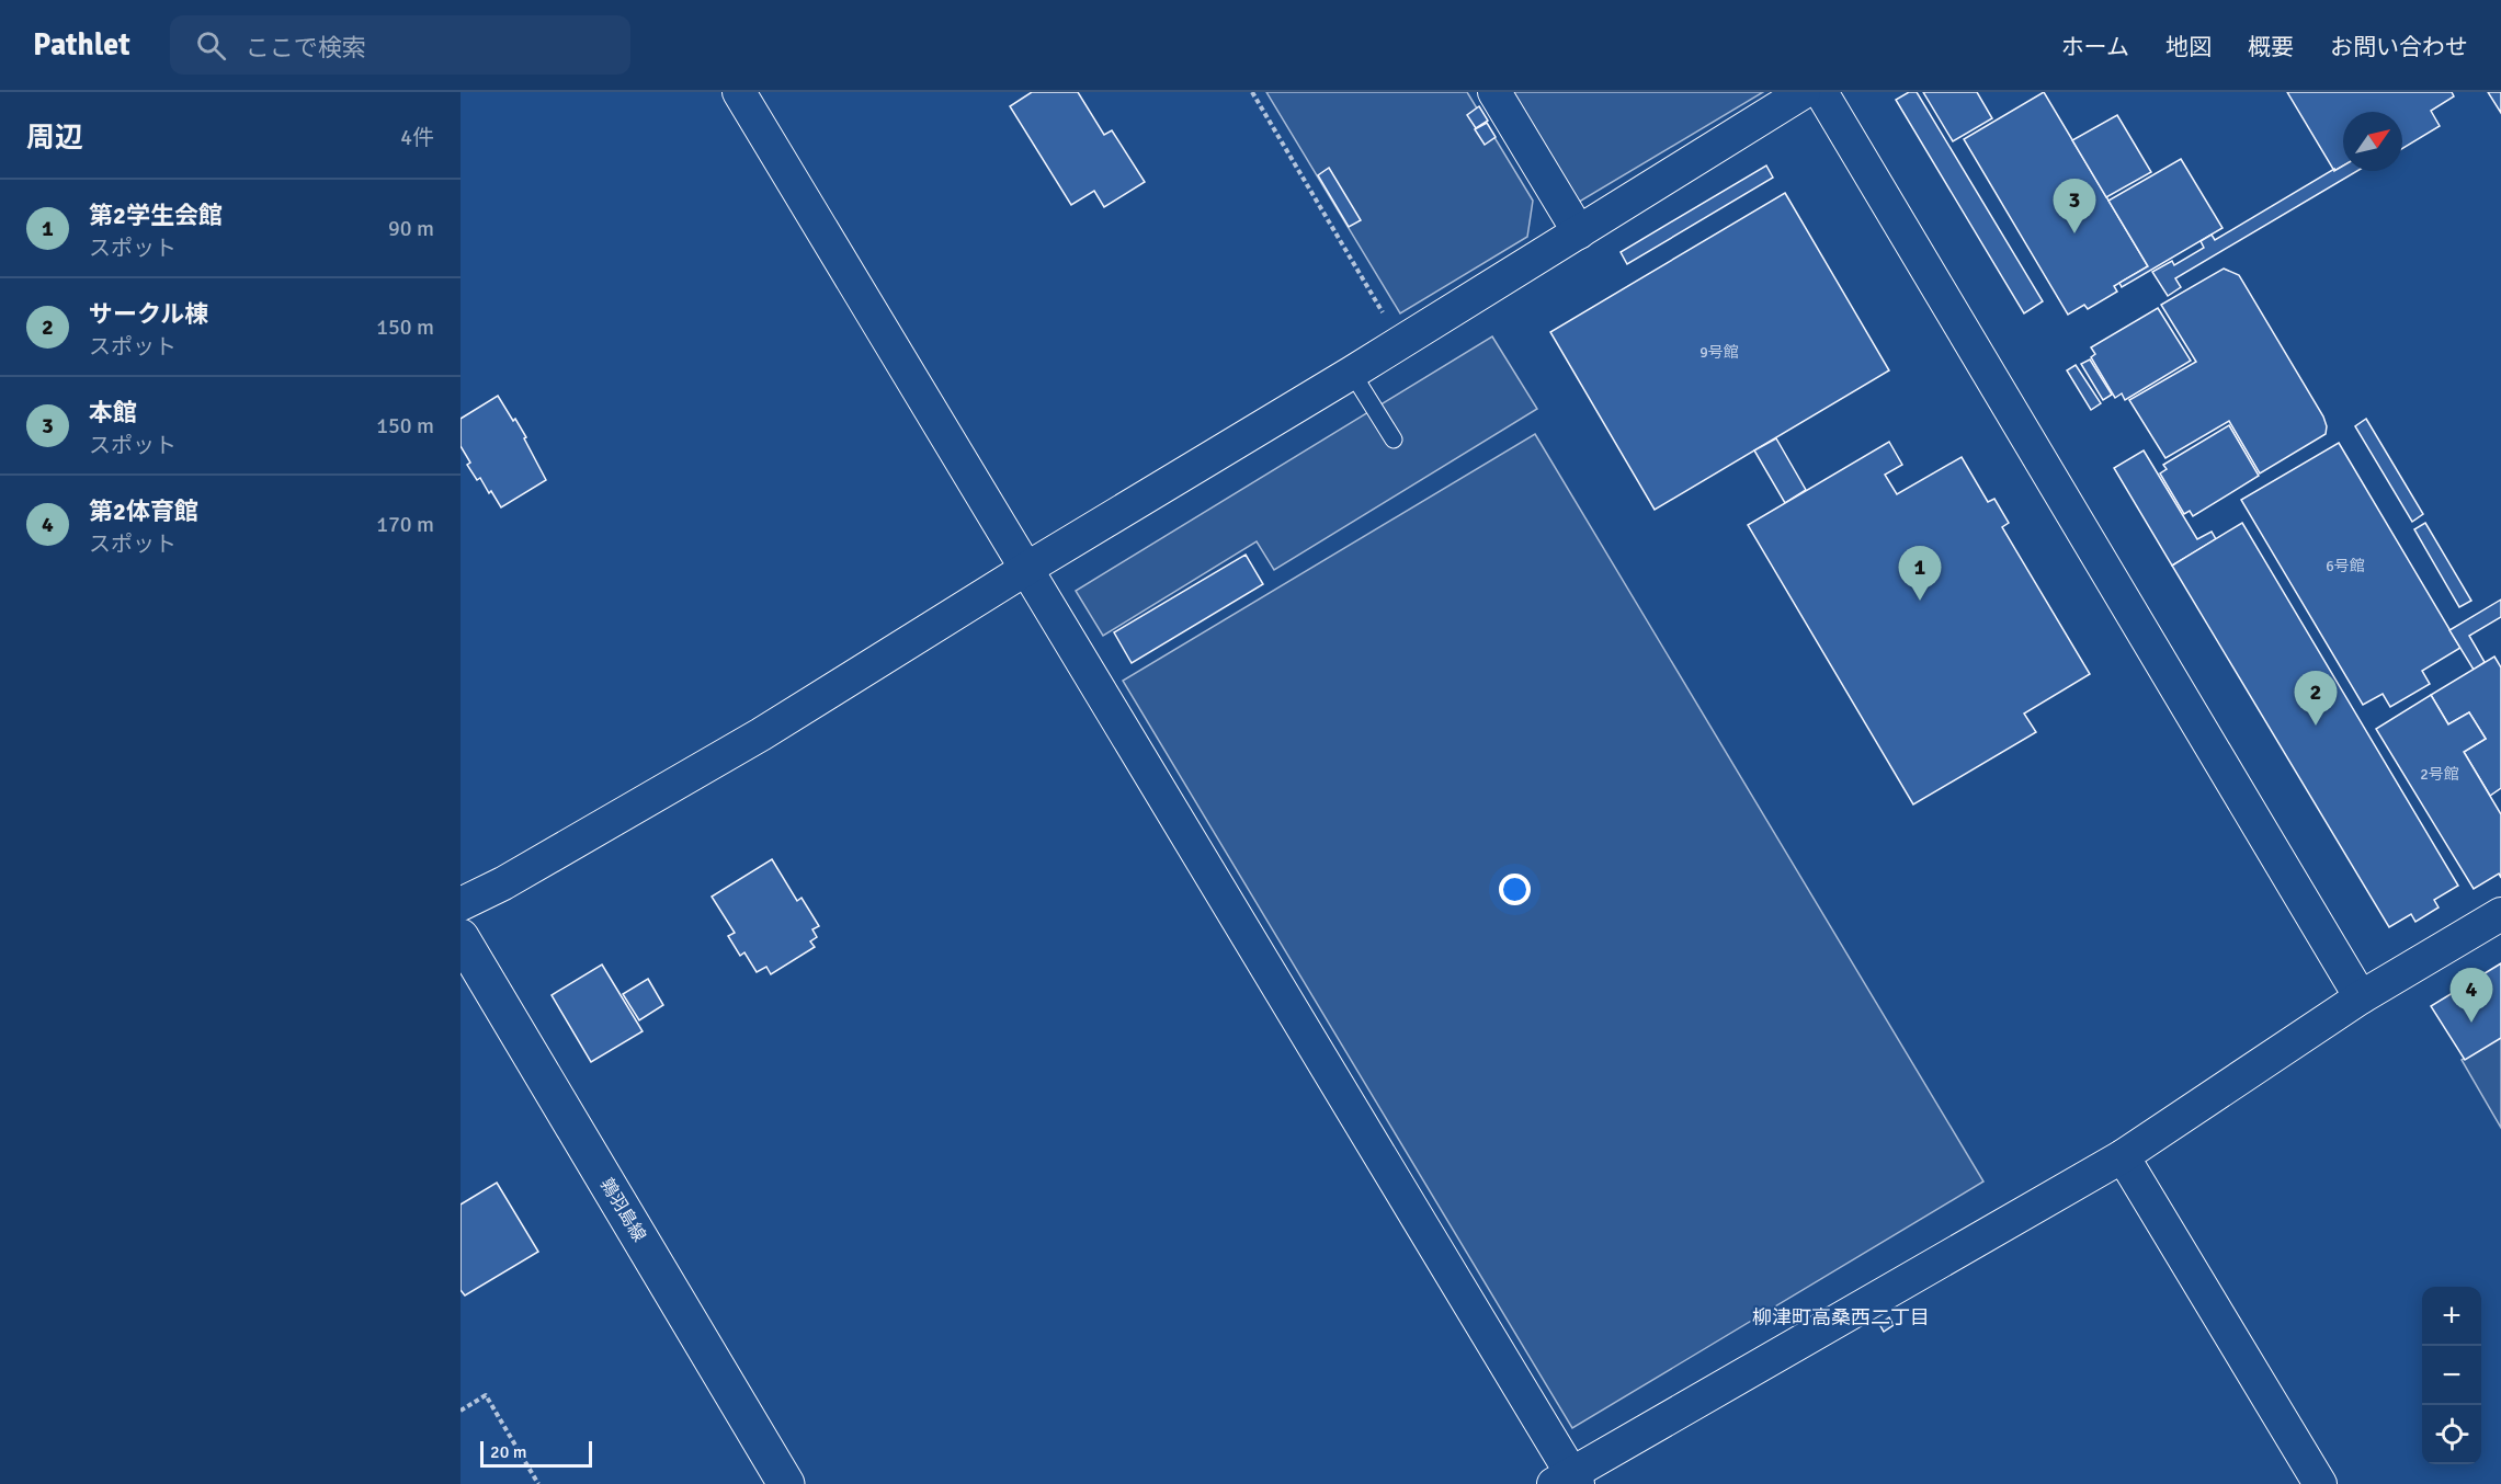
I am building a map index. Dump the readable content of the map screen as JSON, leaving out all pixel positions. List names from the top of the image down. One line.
{"streets":{"main road":["鶉羽島線"]},"districts":["柳津町高桑西二丁目"],"house_numbers":["9号館","6号館","2号館"],"scale_bar":"20 m","north":"top right","page":{"header":"Pathlet","search":"ここで検索","nav":["ホーム","地図","概要","お問い合わせ"],"heading":["周辺","4件"],"list":[{"mark":"1","name":"第2学生会館","note":"スポット","value":"90 m"},{"mark":"2","name":"サークル棟","note":"スポット","value":"150 m"},{"mark":"3","name":"本館","note":"スポット","value":"150 m"},{"mark":"4","name":"第2体育館","note":"スポット","value":"170 m"}],"pins":["3","1","2","4"],"map_buttons":["+","−"],"scale":"20 m"}}
